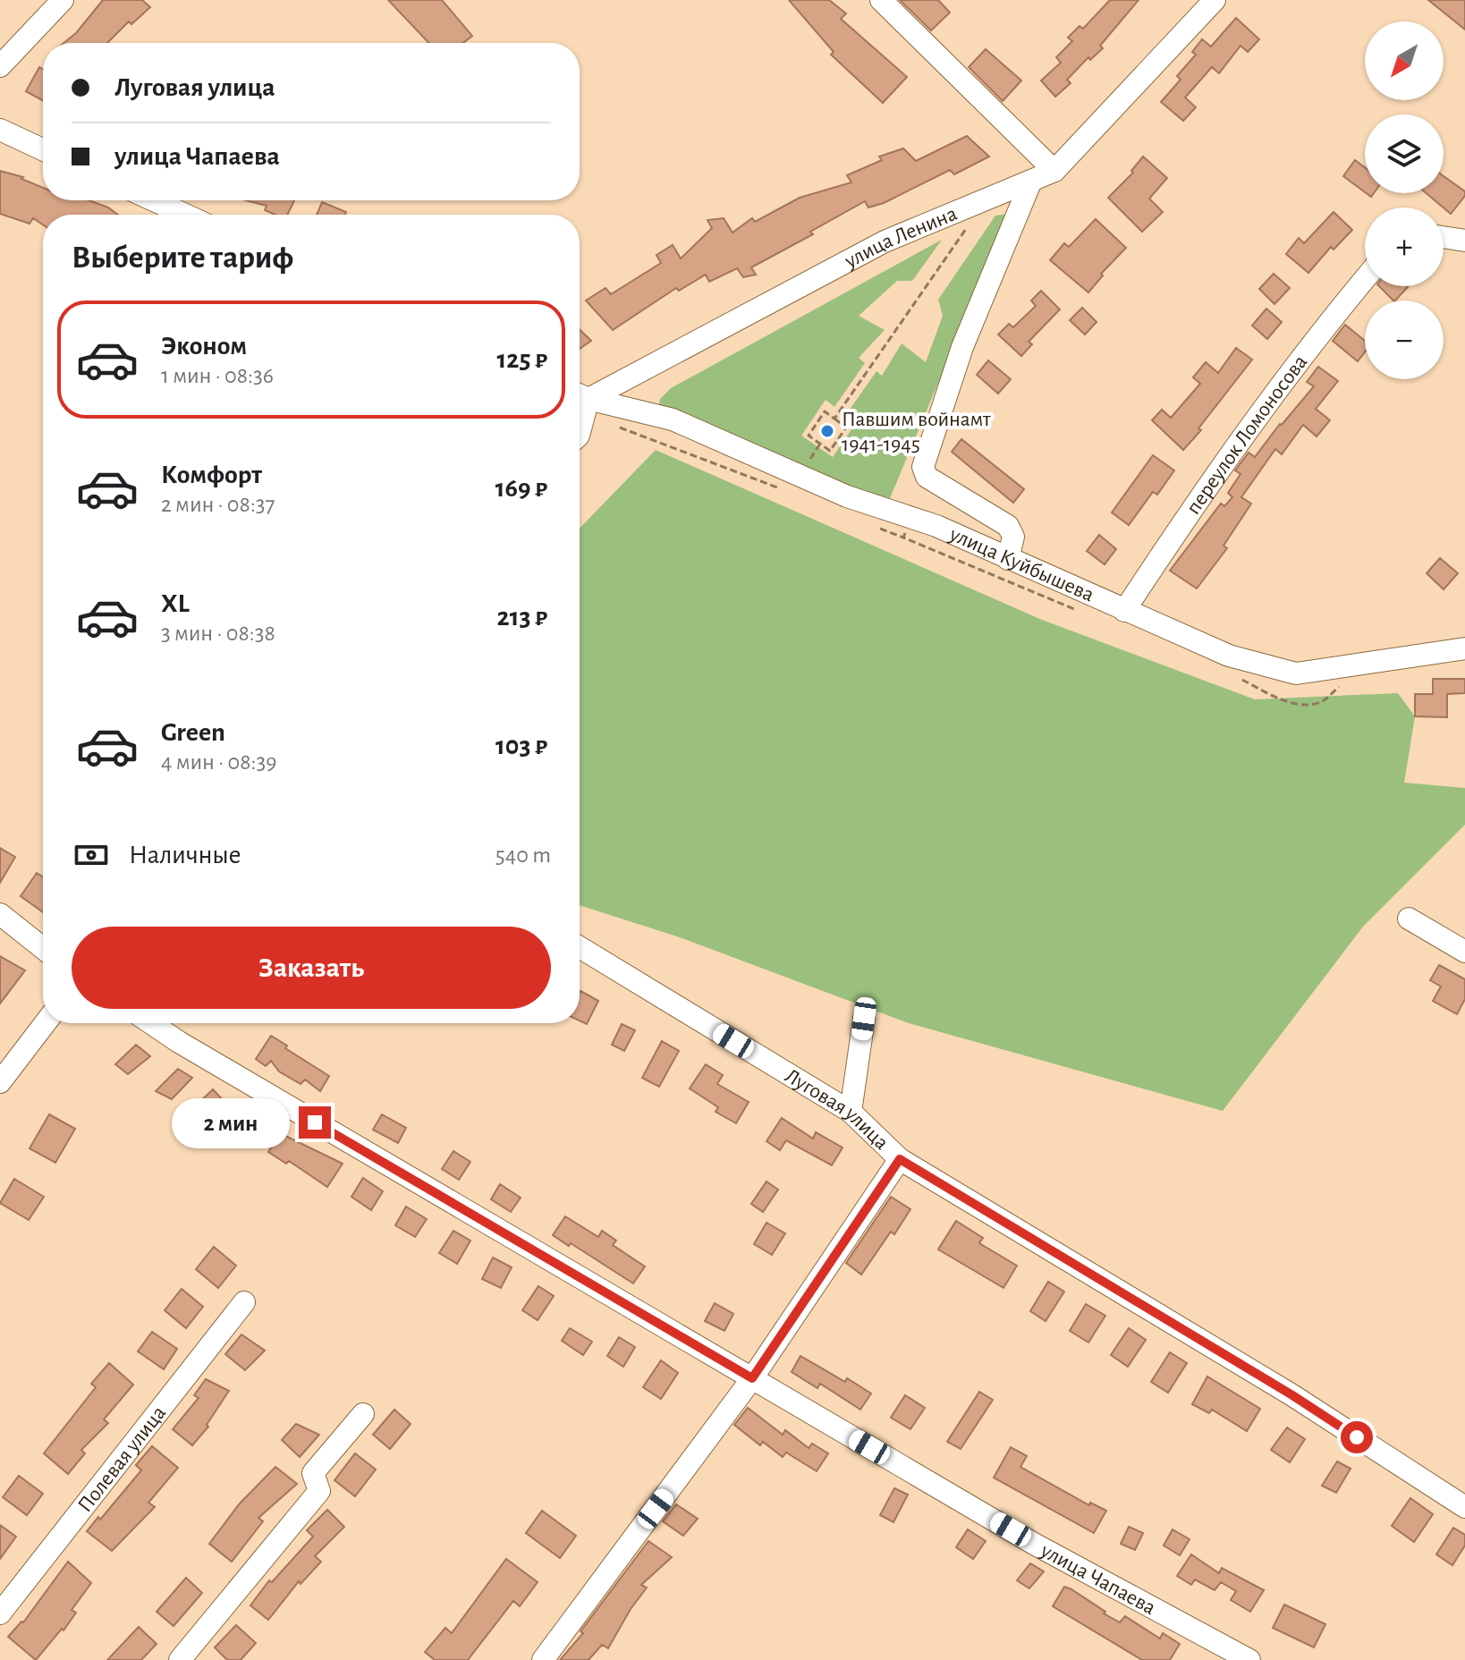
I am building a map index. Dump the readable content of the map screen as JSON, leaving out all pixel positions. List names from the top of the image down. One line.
{"streets":{"street":["улица Ленина","переулок Ломоносова","улица Куйбышева","Луговая улица","Полевая улица","улица Чапаева"]},"crossings":[["улица Ленина","улица Куйбышева"],["переулок Ломоносова","улица Куйбышева"]],"places":["Павшим войнамт 1941-1945"],"north":"bottom left","page":{"map_buttons":["+","−"],"banner":["Луговая улица","улица Чапаева"],"heading":"Выберите тариф","list":[{"name":"Эконом","note":"1 мин · 08:36","value":"125 ₽"},{"name":"Комфорт","note":"2 мин · 08:37","value":"169 ₽"},{"name":"XL","note":"3 мин · 08:38","value":"213 ₽"},{"name":"Green","note":"4 мин · 08:39","value":"103 ₽"}],"pay":["Наличные","540 m"],"buttons":"Заказать","bubble":"2 мин"}}
